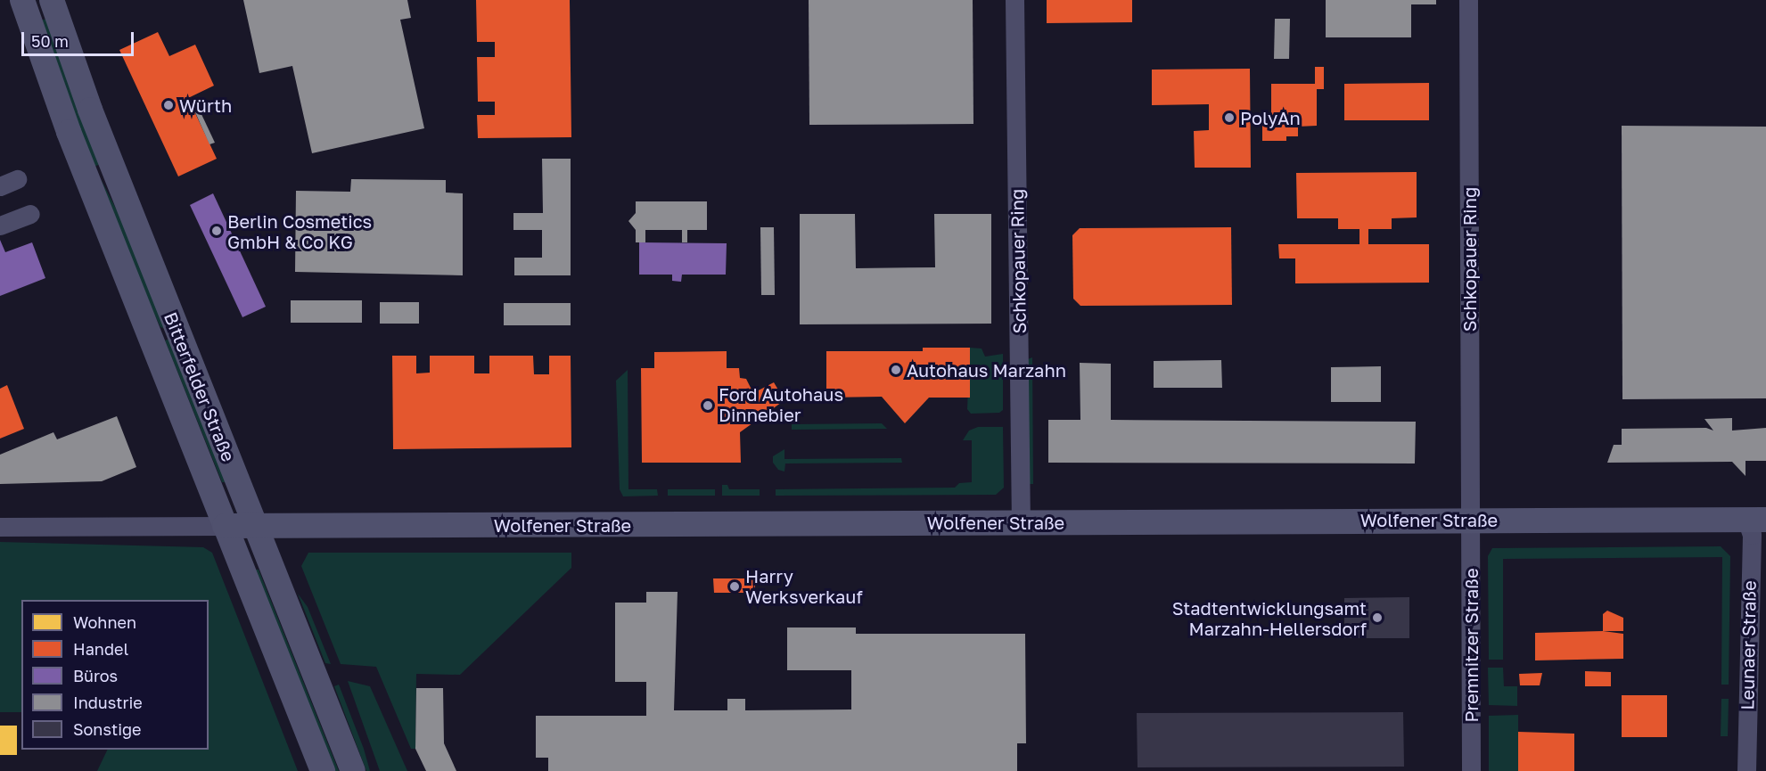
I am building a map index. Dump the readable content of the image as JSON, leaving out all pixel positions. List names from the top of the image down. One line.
{"streets":{"main road":["Bitterfelder Straße","Wolfener Straße"],"street":["Schkopauer Ring","Premnitzer Straße","Leunaer Straße"]},"crossings":[["Schkopauer Ring","Wolfener Straße"],["Schkopauer Ring","Premnitzer Straße"],["Bitterfelder Straße","Wolfener Straße"],["Wolfener Straße","Premnitzer Straße"],["Wolfener Straße","Leunaer Straße"]],"places":["Würth","PolyAn","Berlin Cosmetics GmbH & Co KG","Autohaus Marzahn","Ford Autohaus Dinnebier","Harry Werksverkauf","Stadtentwicklungsamt Marzahn-Hellersdorf"],"legend":["Wohnen","Handel","Büros","Industrie","Sonstige"],"scale_bar":"50 m"}
